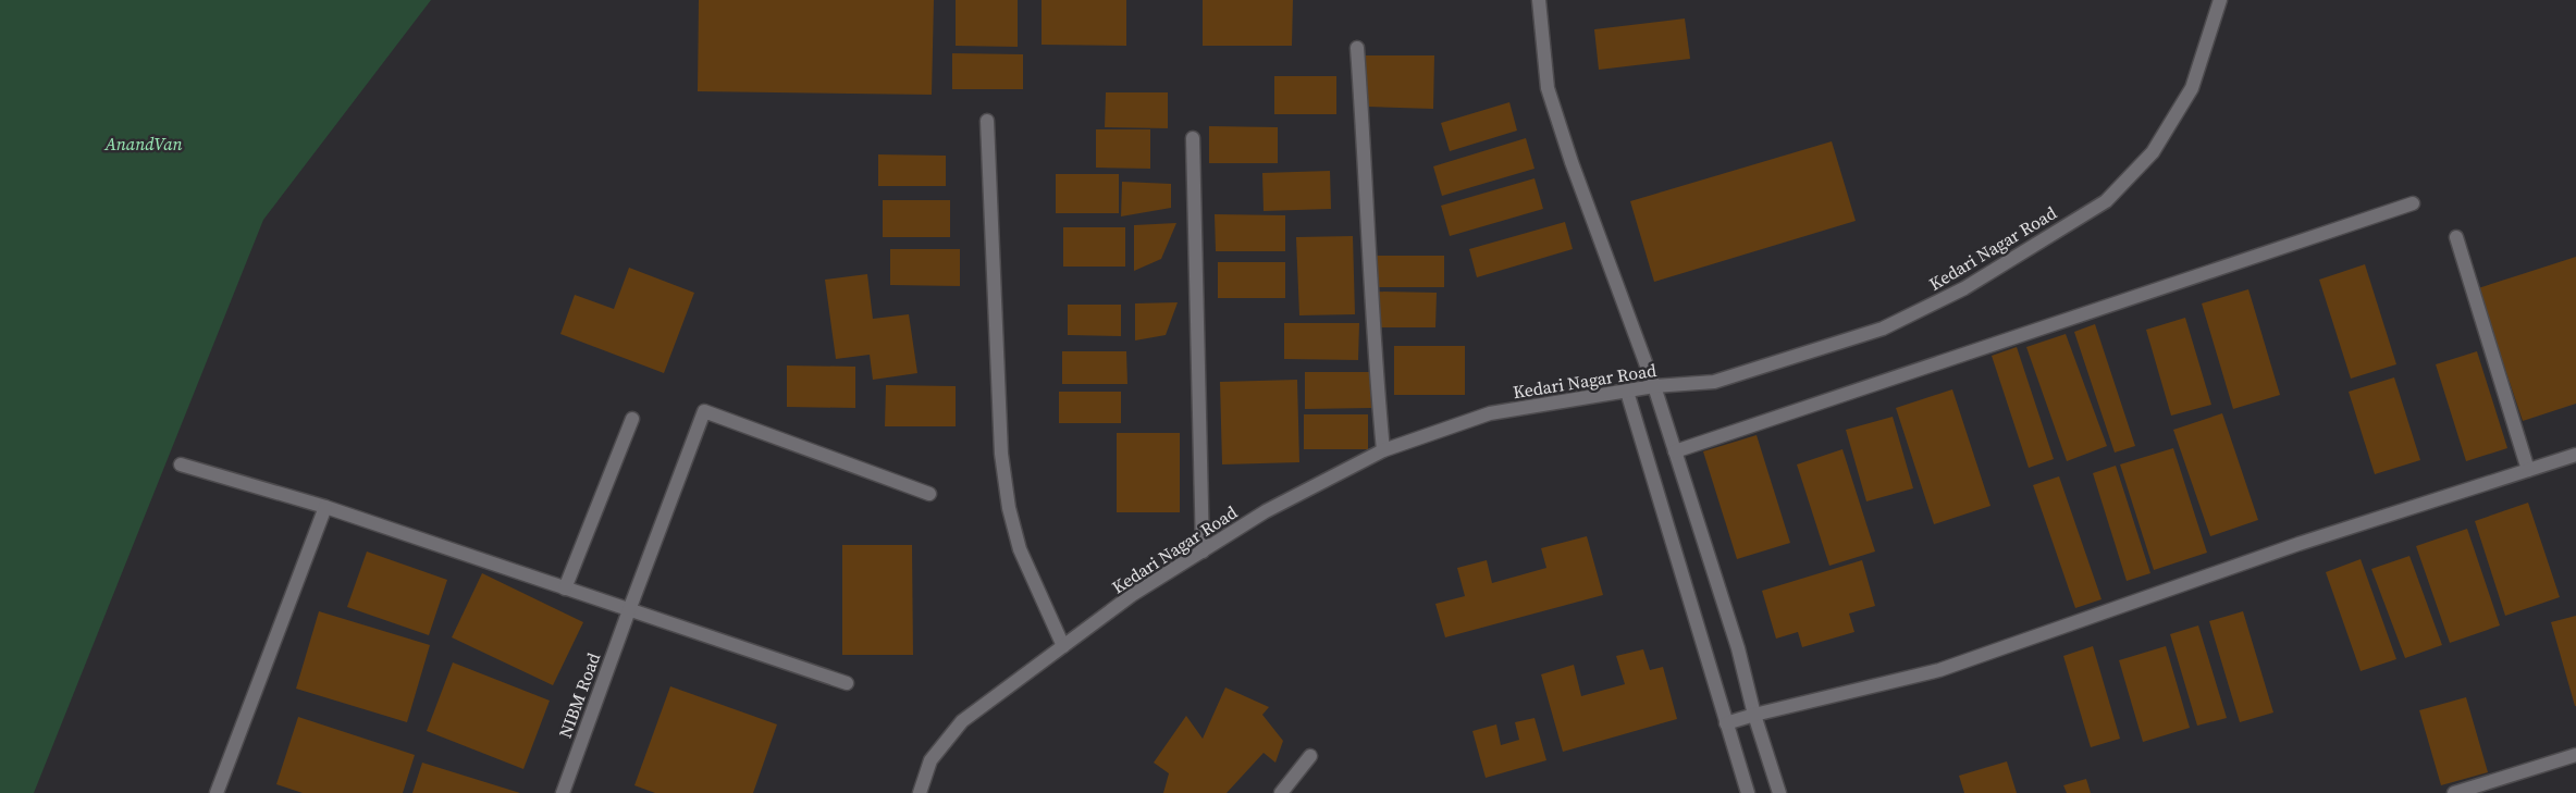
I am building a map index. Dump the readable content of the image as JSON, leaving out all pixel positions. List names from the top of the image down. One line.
{"streets":{"street":["Kedari Nagar Road","NIBM Road"]},"parks":["AnandVan"]}
